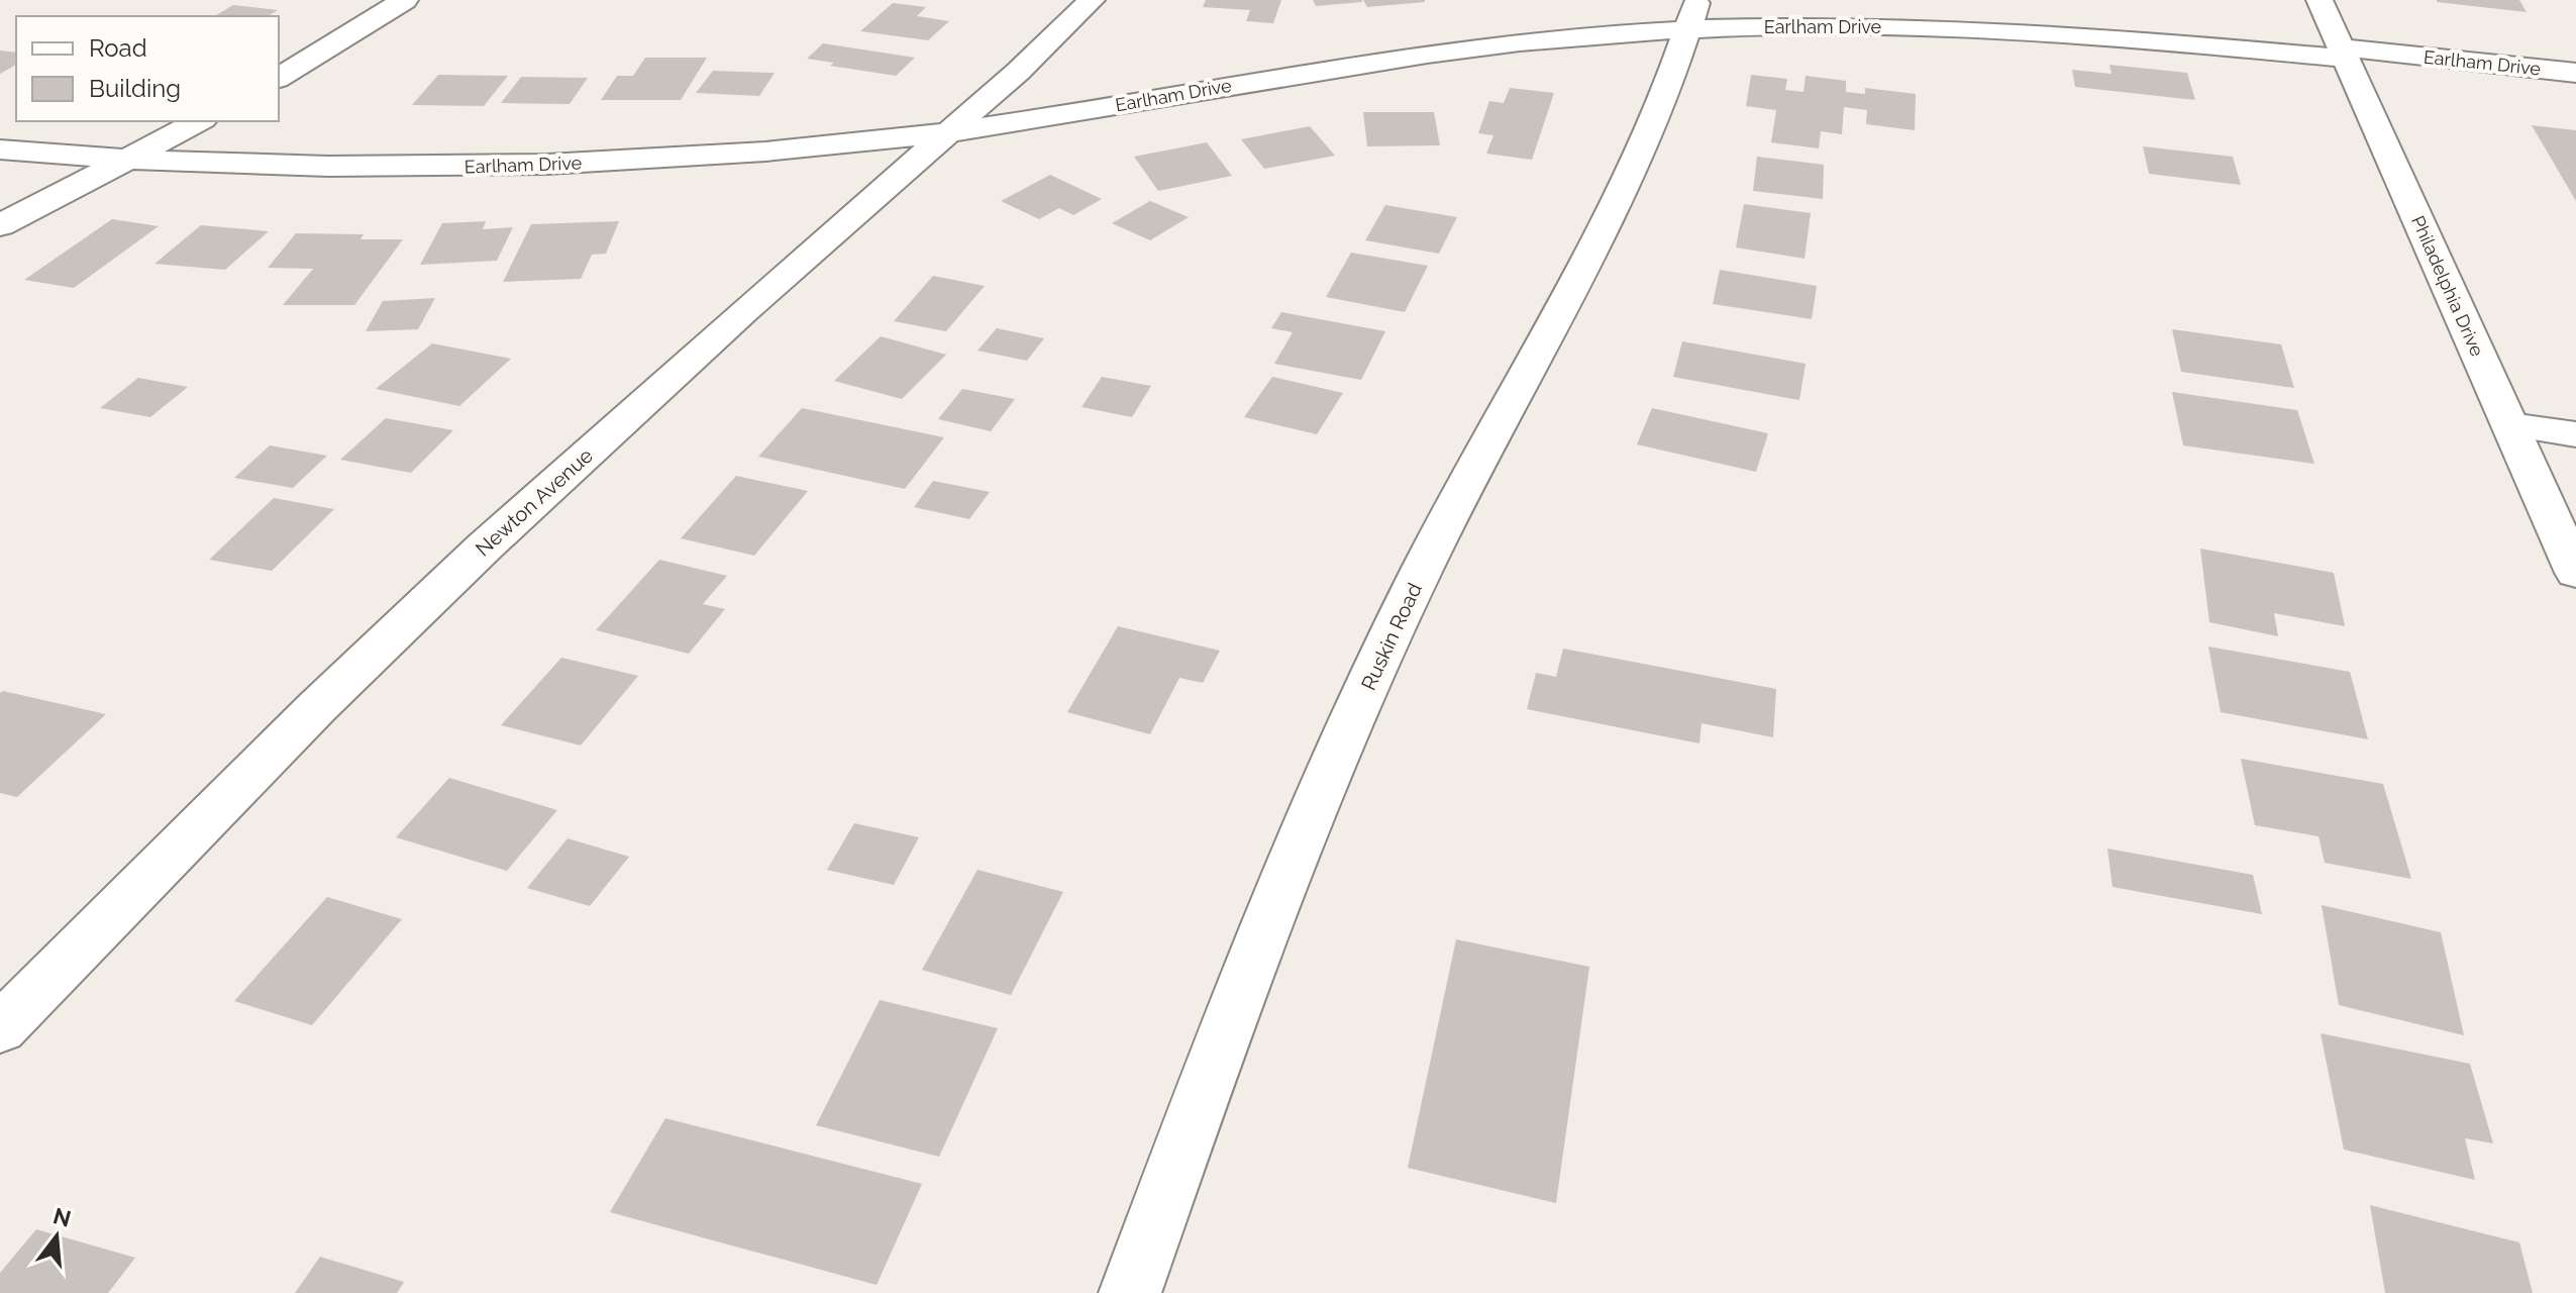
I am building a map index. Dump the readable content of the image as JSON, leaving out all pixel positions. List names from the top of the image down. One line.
{"streets":{"street":["Earlham Drive","Philadelphia Drive","Newton Avenue","Ruskin Road"]},"crossings":[["Earlham Drive","Philadelphia Drive"],["Earlham Drive","Newton Avenue"],["Earlham Drive","Ruskin Road"]],"legend":["Road","Building"],"north":"top"}
